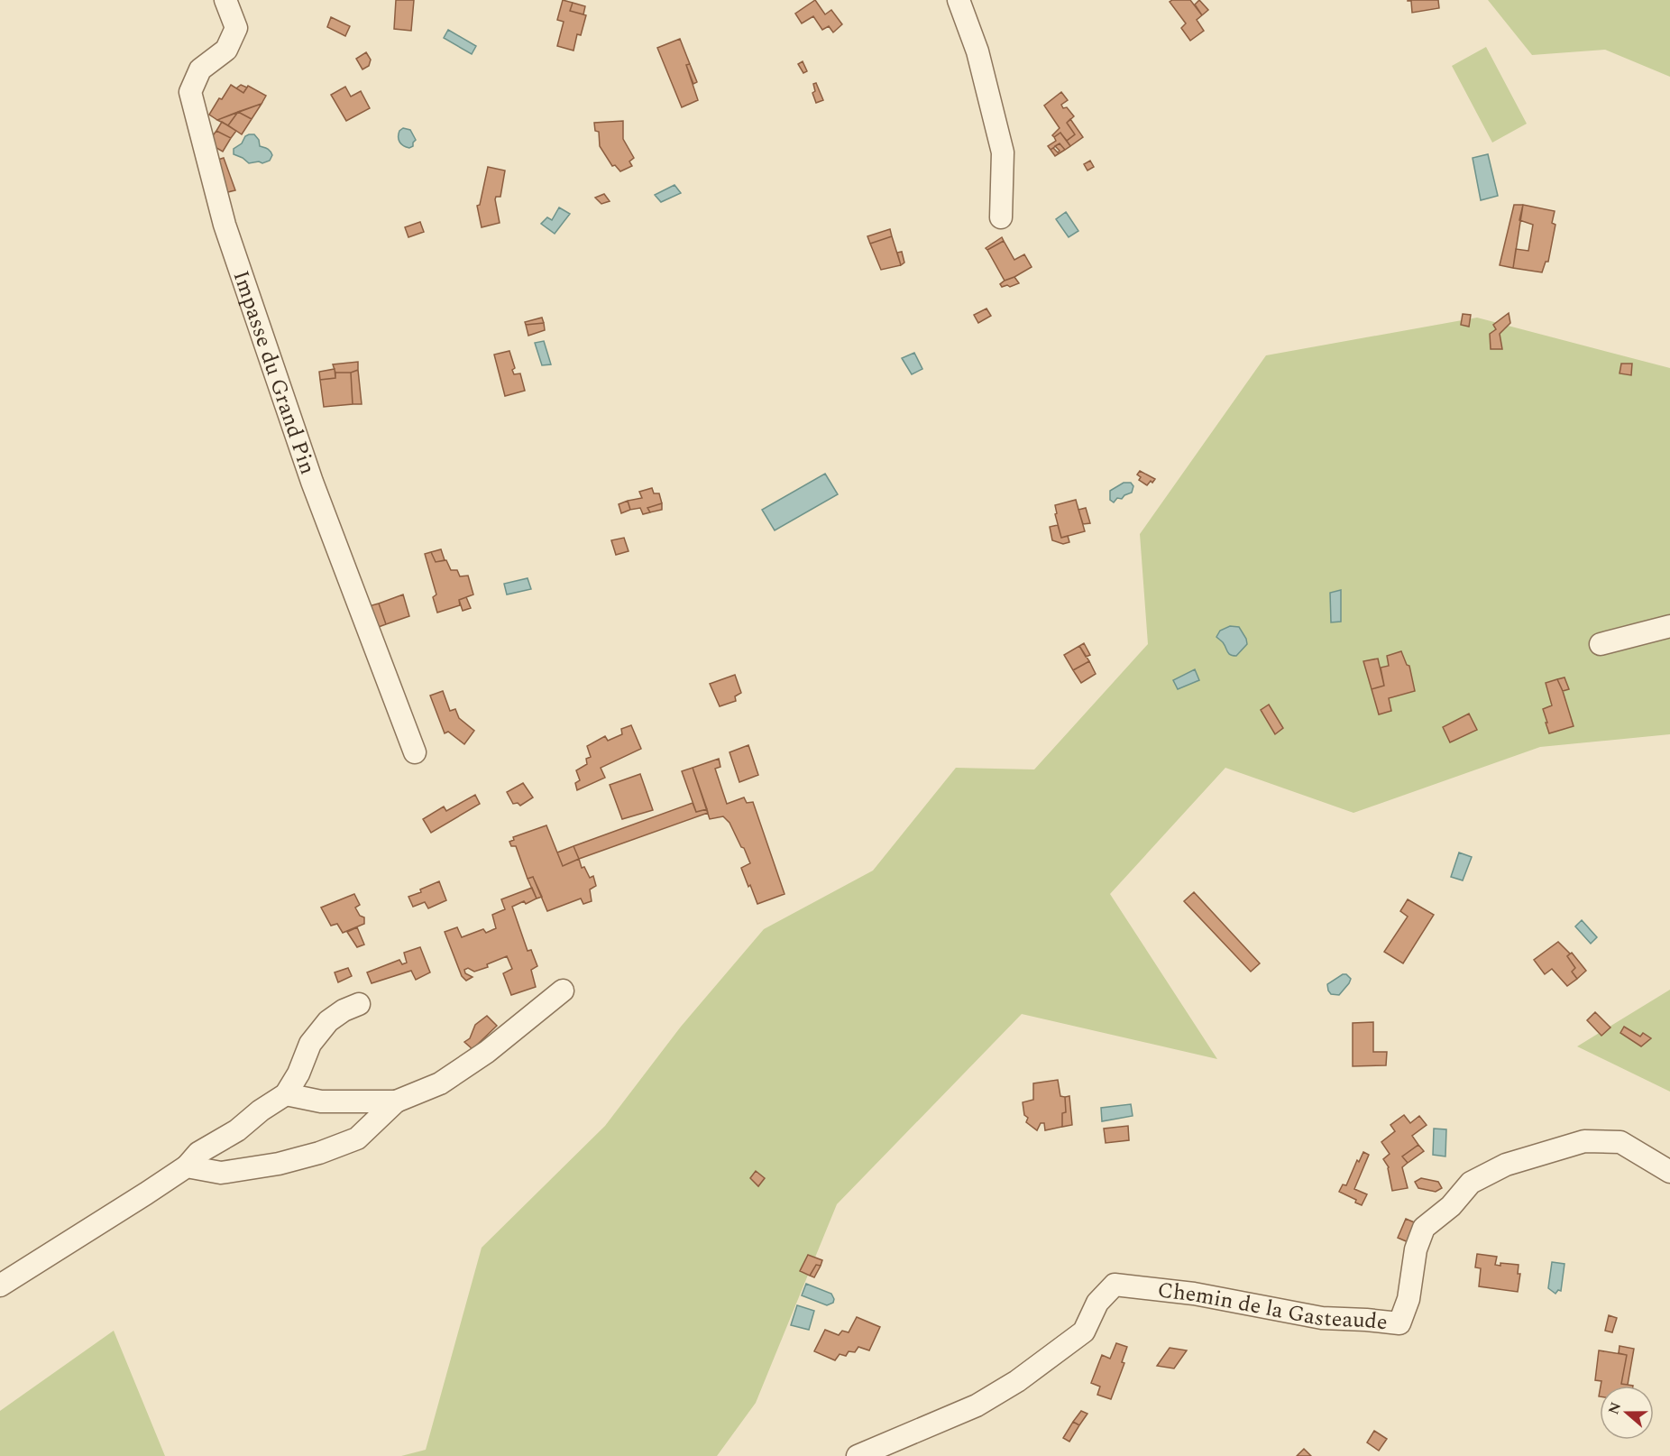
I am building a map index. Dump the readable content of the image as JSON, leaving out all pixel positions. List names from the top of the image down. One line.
{"streets":{"street":["Impasse du Grand Pin","Chemin de la Gasteaude"]},"north":"left"}
